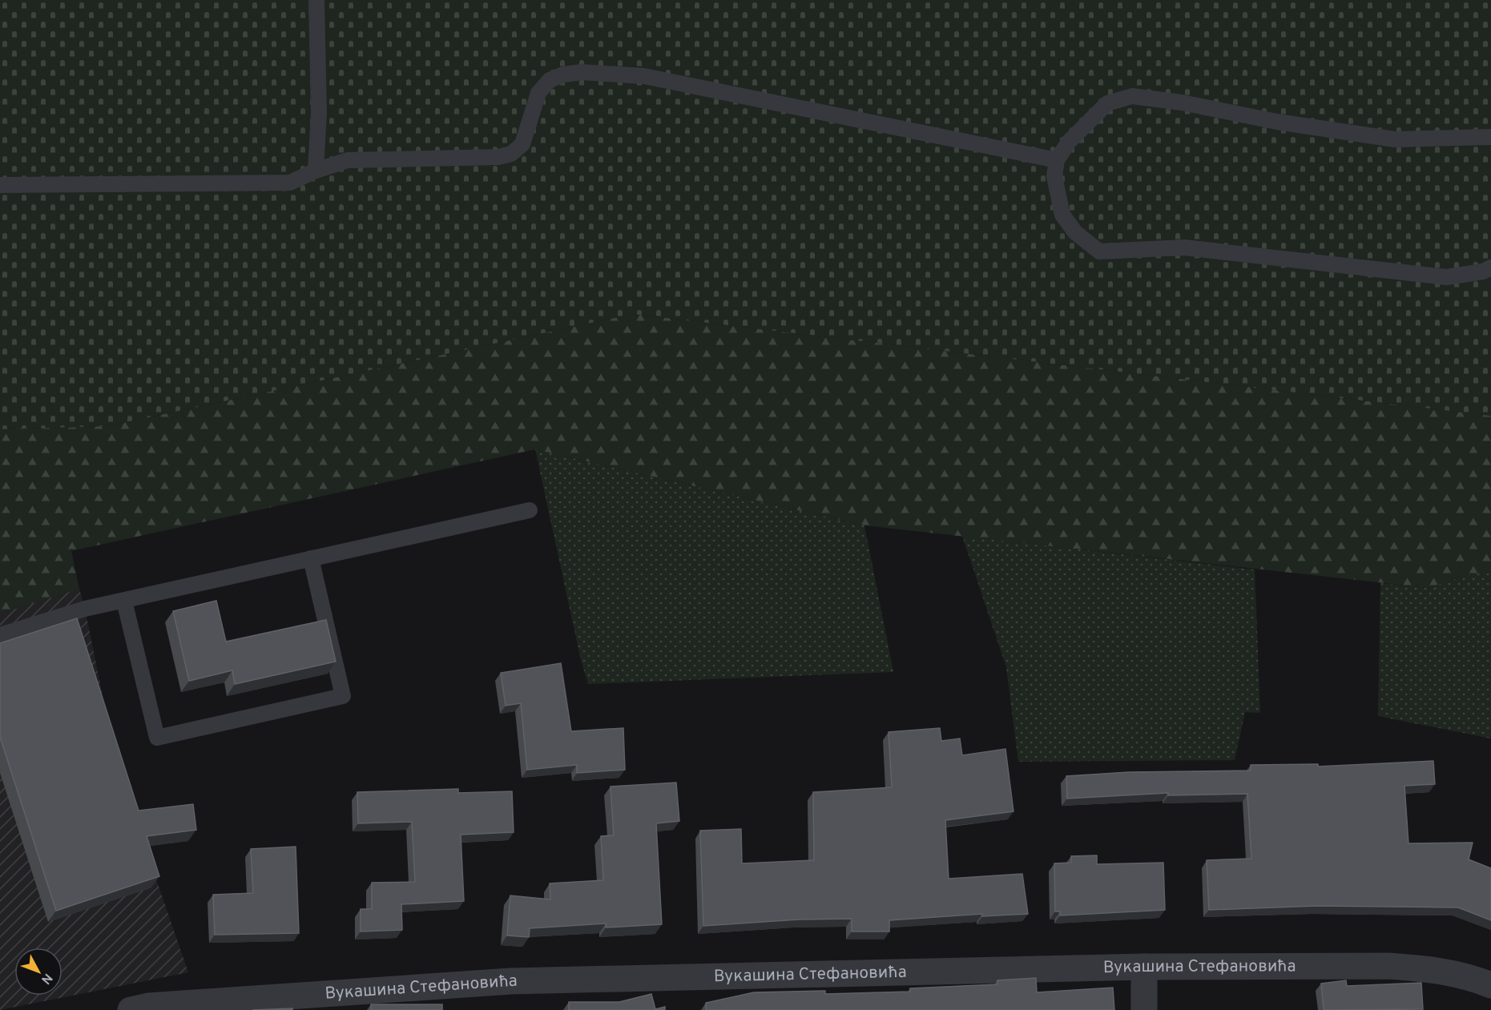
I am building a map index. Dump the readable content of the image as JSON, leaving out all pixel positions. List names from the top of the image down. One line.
{"streets":{"street":["Вукашина Стефановића"]},"north":"bottom right"}
